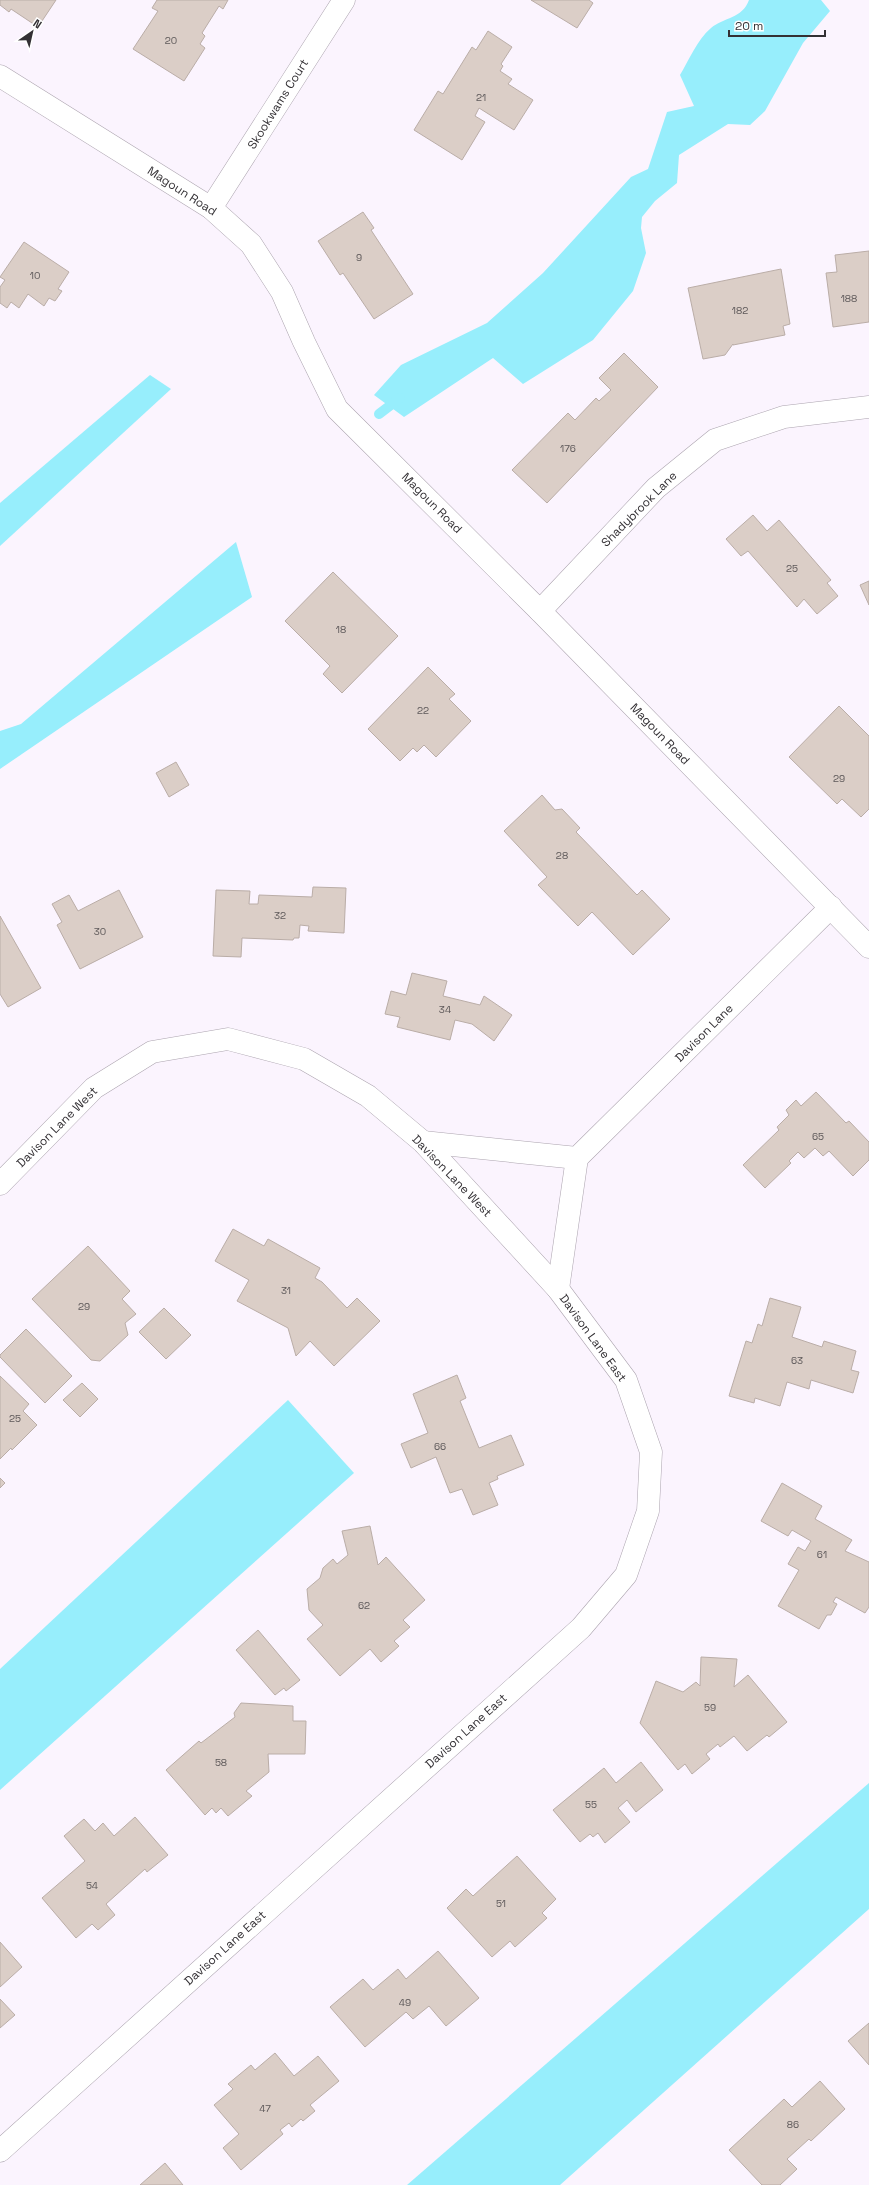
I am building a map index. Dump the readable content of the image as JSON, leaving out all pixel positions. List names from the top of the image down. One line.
{"streets":{"street":["Skookwams Court","Magoun Road","Shadybrook Lane","Davison Lane","Davison Lane West","Davison Lane East"]},"crossings":[["Skookwams Court","Magoun Road"],["Magoun Road","Shadybrook Lane"],["Magoun Road","Davison Lane"],["Davison Lane West","Davison Lane East"]],"house_numbers":["20","21","9","10","188","182","176","25","18","22","29","28","32","30","34","65","31","29","63","25","66","61","62","59","58","55","54","51","49","47","86"],"scale_bar":"20 m","north":"top right"}
